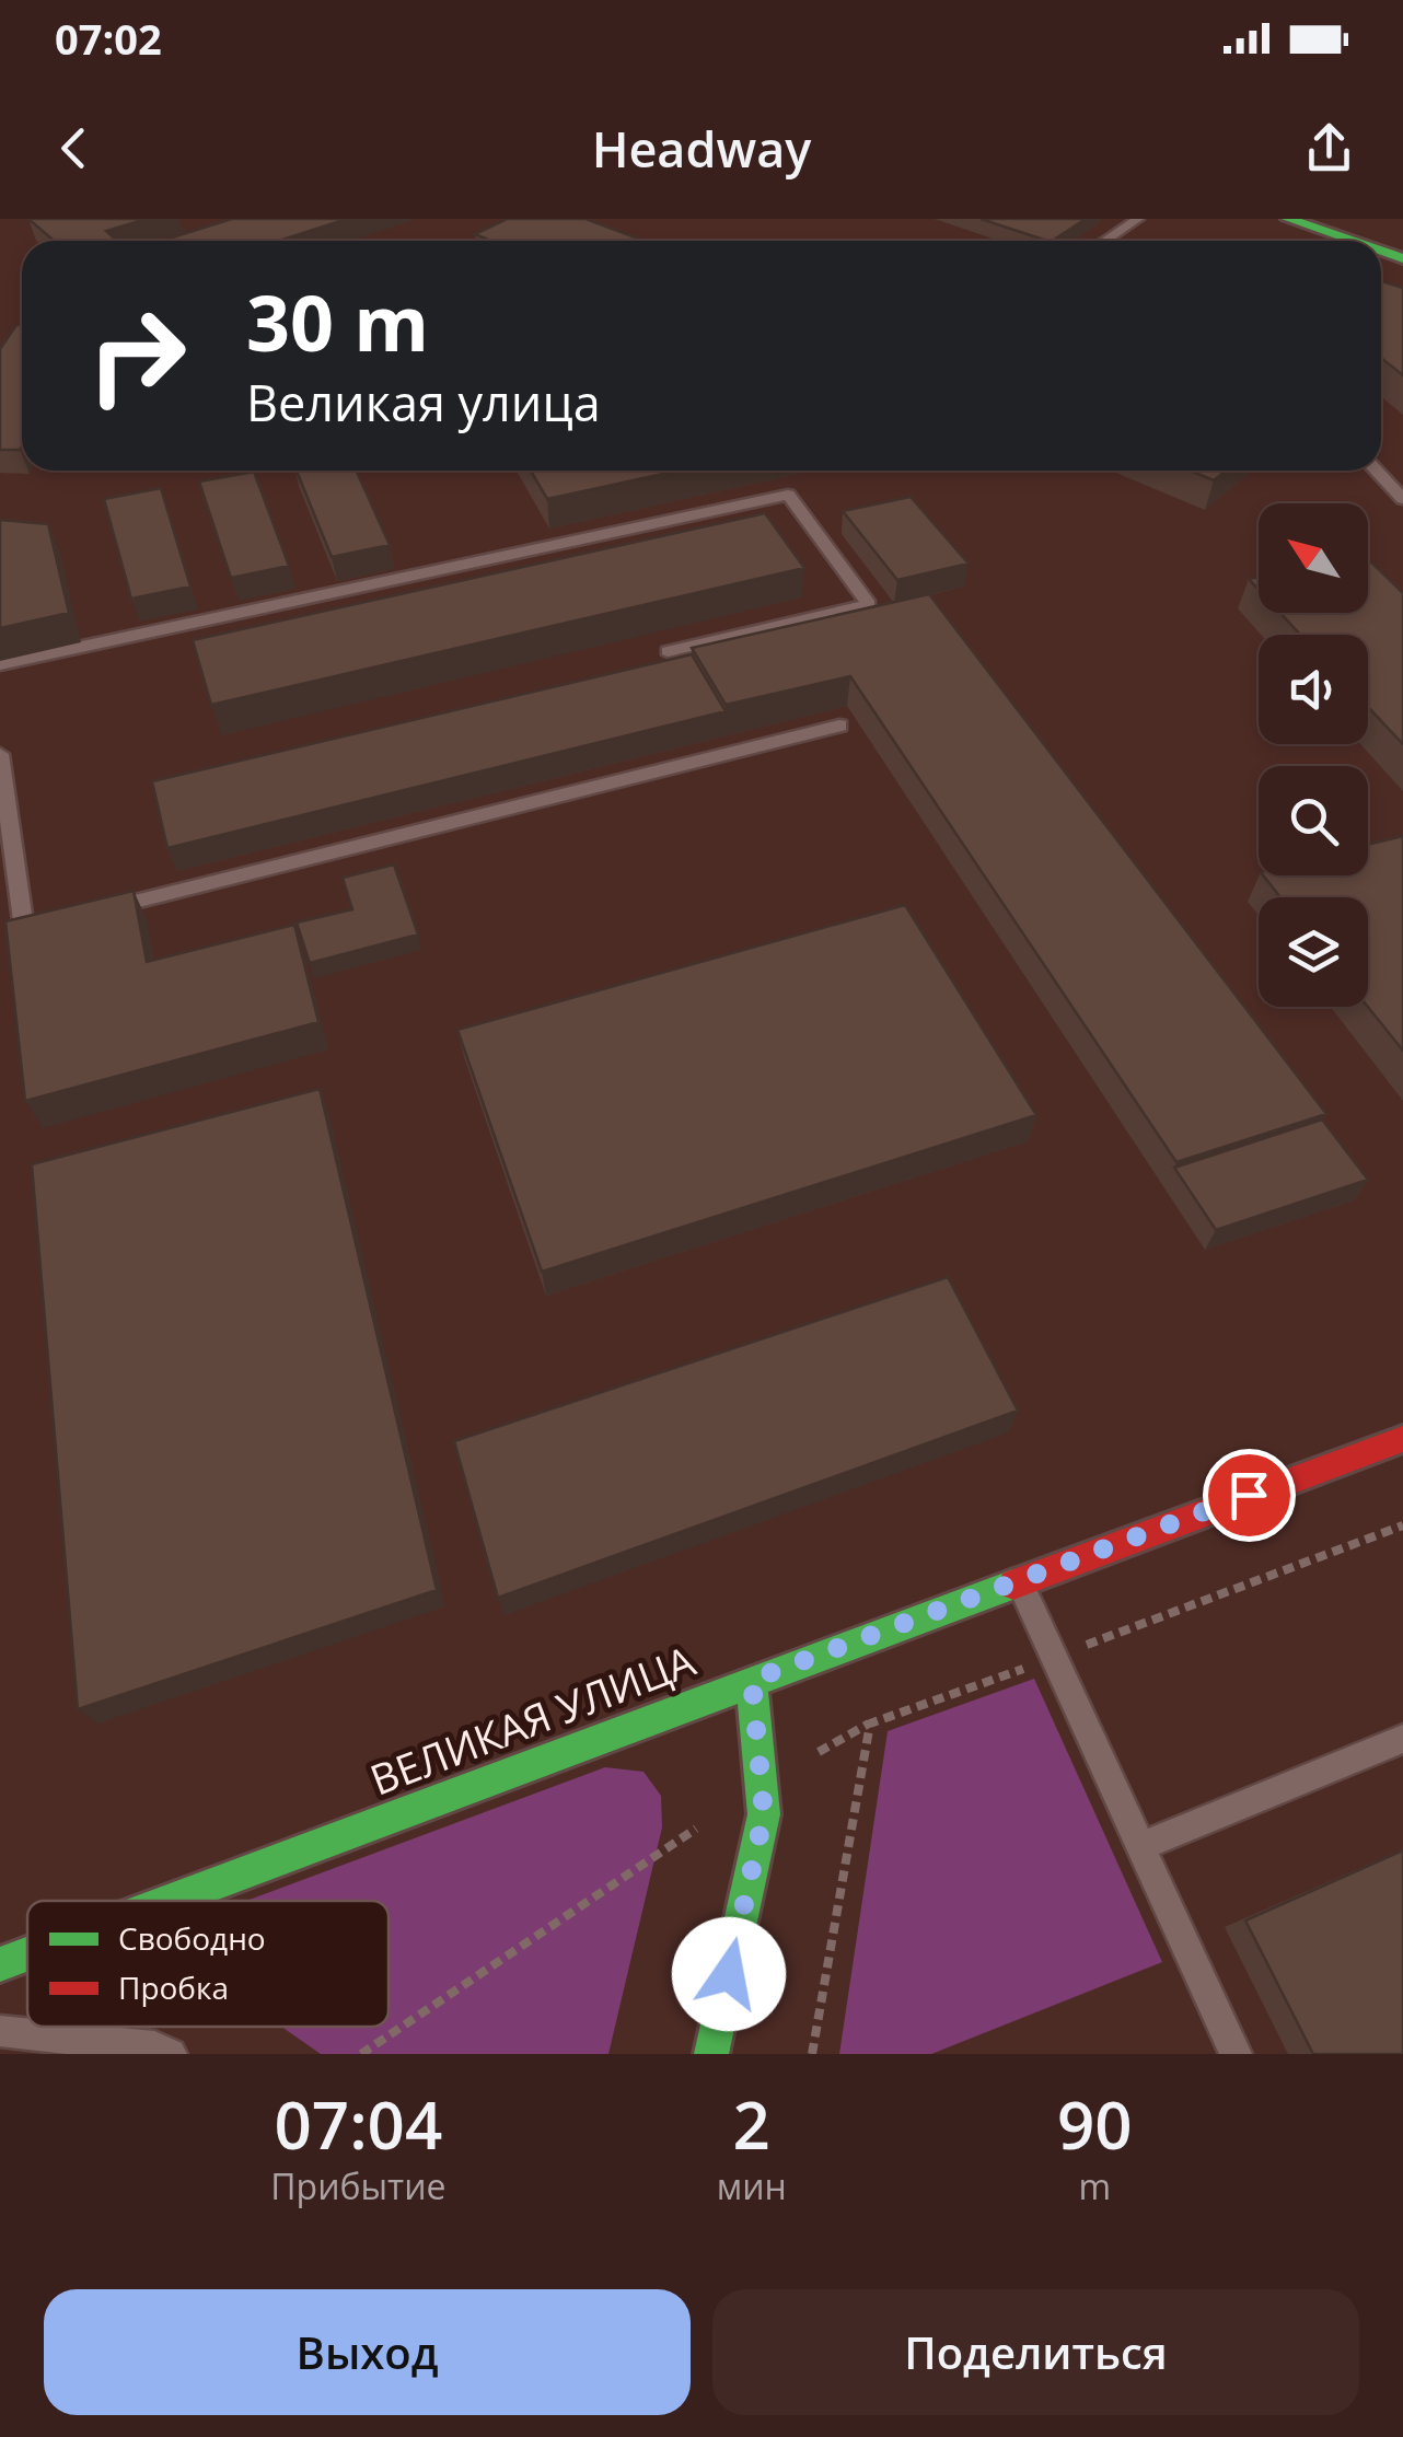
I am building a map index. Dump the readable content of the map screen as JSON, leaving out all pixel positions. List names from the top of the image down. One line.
{"streets":{"main road":["ВЕЛИКАЯ УЛИЦА"]},"legend":["Свободно","Пробка"],"north":"top left","page":{"status":"07:02","header":"Headway","turn":["30 m","Великая улица"],"eta":["07:04","Прибытие","2","мин","90","m"],"buttons":["Выход","Поделиться"]}}
